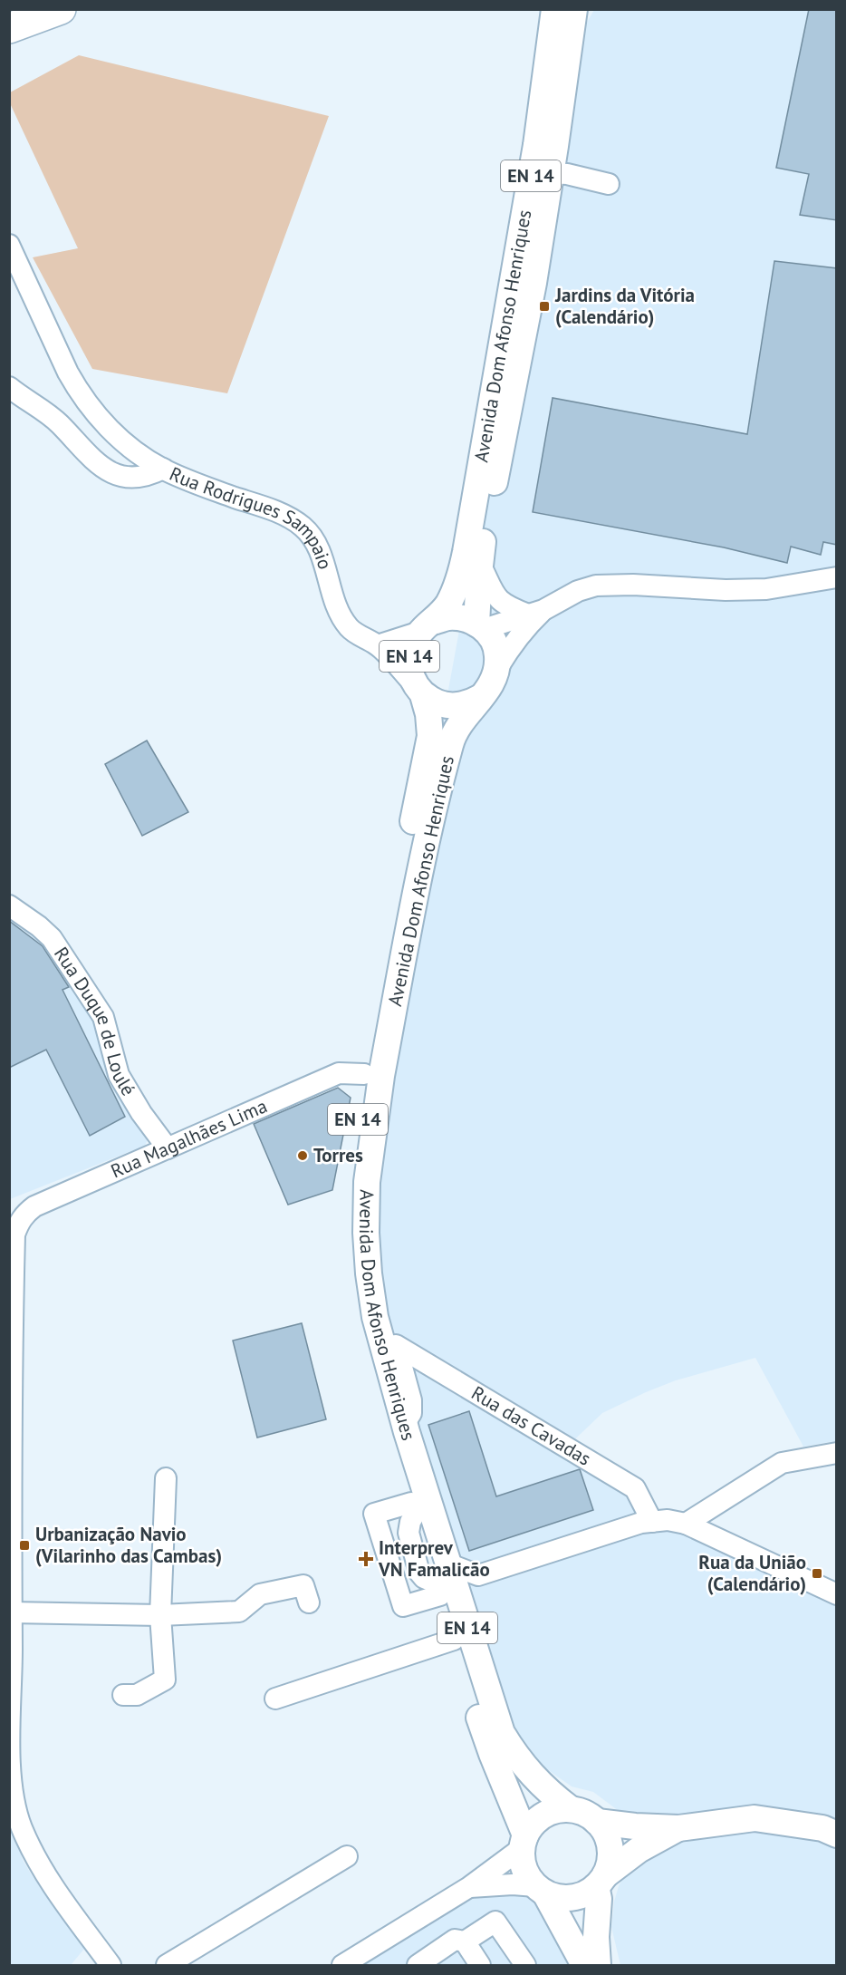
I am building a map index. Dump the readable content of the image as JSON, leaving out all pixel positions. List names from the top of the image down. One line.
{"streets":{"main road":["EN 14","Avenida Dom Afonso Henriques"],"street":["Rua Rodrigues Sampaio","Rua Duque de Loulé","Rua Magalhães Lima","Rua das Cavadas"]},"crossings":[["EN 14","Avenida Dom Afonso Henriques"],["EN 14","Rua Rodrigues Sampaio"],["Avenida Dom Afonso Henriques","Rua Rodrigues Sampaio"],["Avenida Dom Afonso Henriques","Rua Magalhães Lima"],["Avenida Dom Afonso Henriques","Rua das Cavadas"],["Rua Duque de Loulé","Rua Magalhães Lima"]],"places":{"transit":["Jardins da Vitória (Calendário)","Urbanização Navio (Vilarinho das Cambas)","Rua da União (Calendário)"],"other":["Torres"],"health":["Interprev VN Famalicão"]}}
